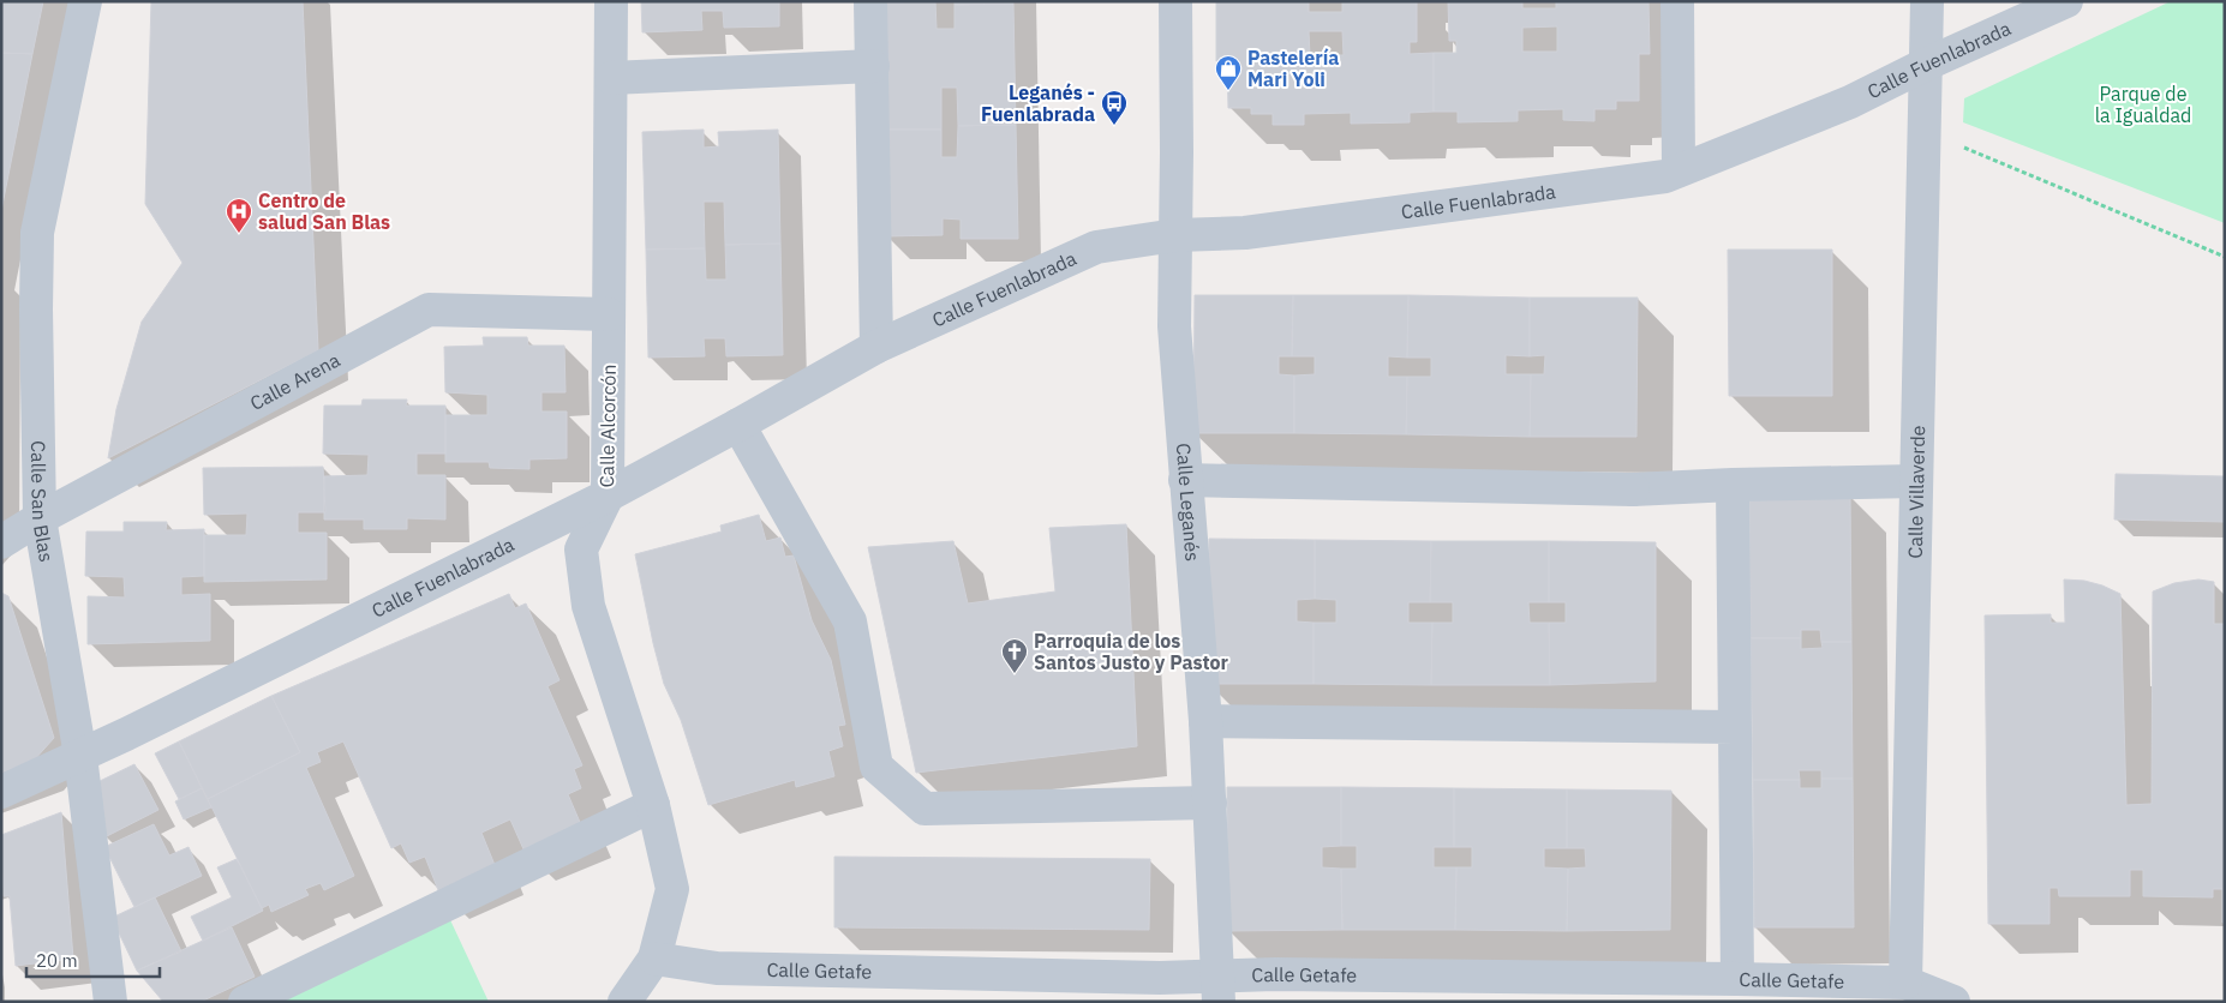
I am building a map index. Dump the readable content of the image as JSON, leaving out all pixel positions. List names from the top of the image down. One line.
{"streets":{"street":["Calle Fuenlabrada","Calle Arena","Calle Alcorcón","Calle Villaverde","Calle San Blas","Calle Leganés","Calle Getafe"]},"crossings":[["Calle Fuenlabrada","Calle Alcorcón"],["Calle Fuenlabrada","Calle Villaverde"],["Calle Fuenlabrada","Calle San Blas"],["Calle Fuenlabrada","Calle Leganés"],["Calle Arena","Calle Alcorcón"],["Calle Arena","Calle San Blas"],["Calle Alcorcón","Calle Getafe"],["Calle Villaverde","Calle Getafe"],["Calle Leganés","Calle Getafe"]],"parks":["Parque de la Igualdad"],"places":{"shop":["Pastelería Mari Yoli"],"bus stop":["Leganés - Fuenlabrada"],"hospital":["Centro de salud San Blas"],"church":["Parroquia de los Santos Justo y Pastor"]},"scale_bar":"20 m"}
